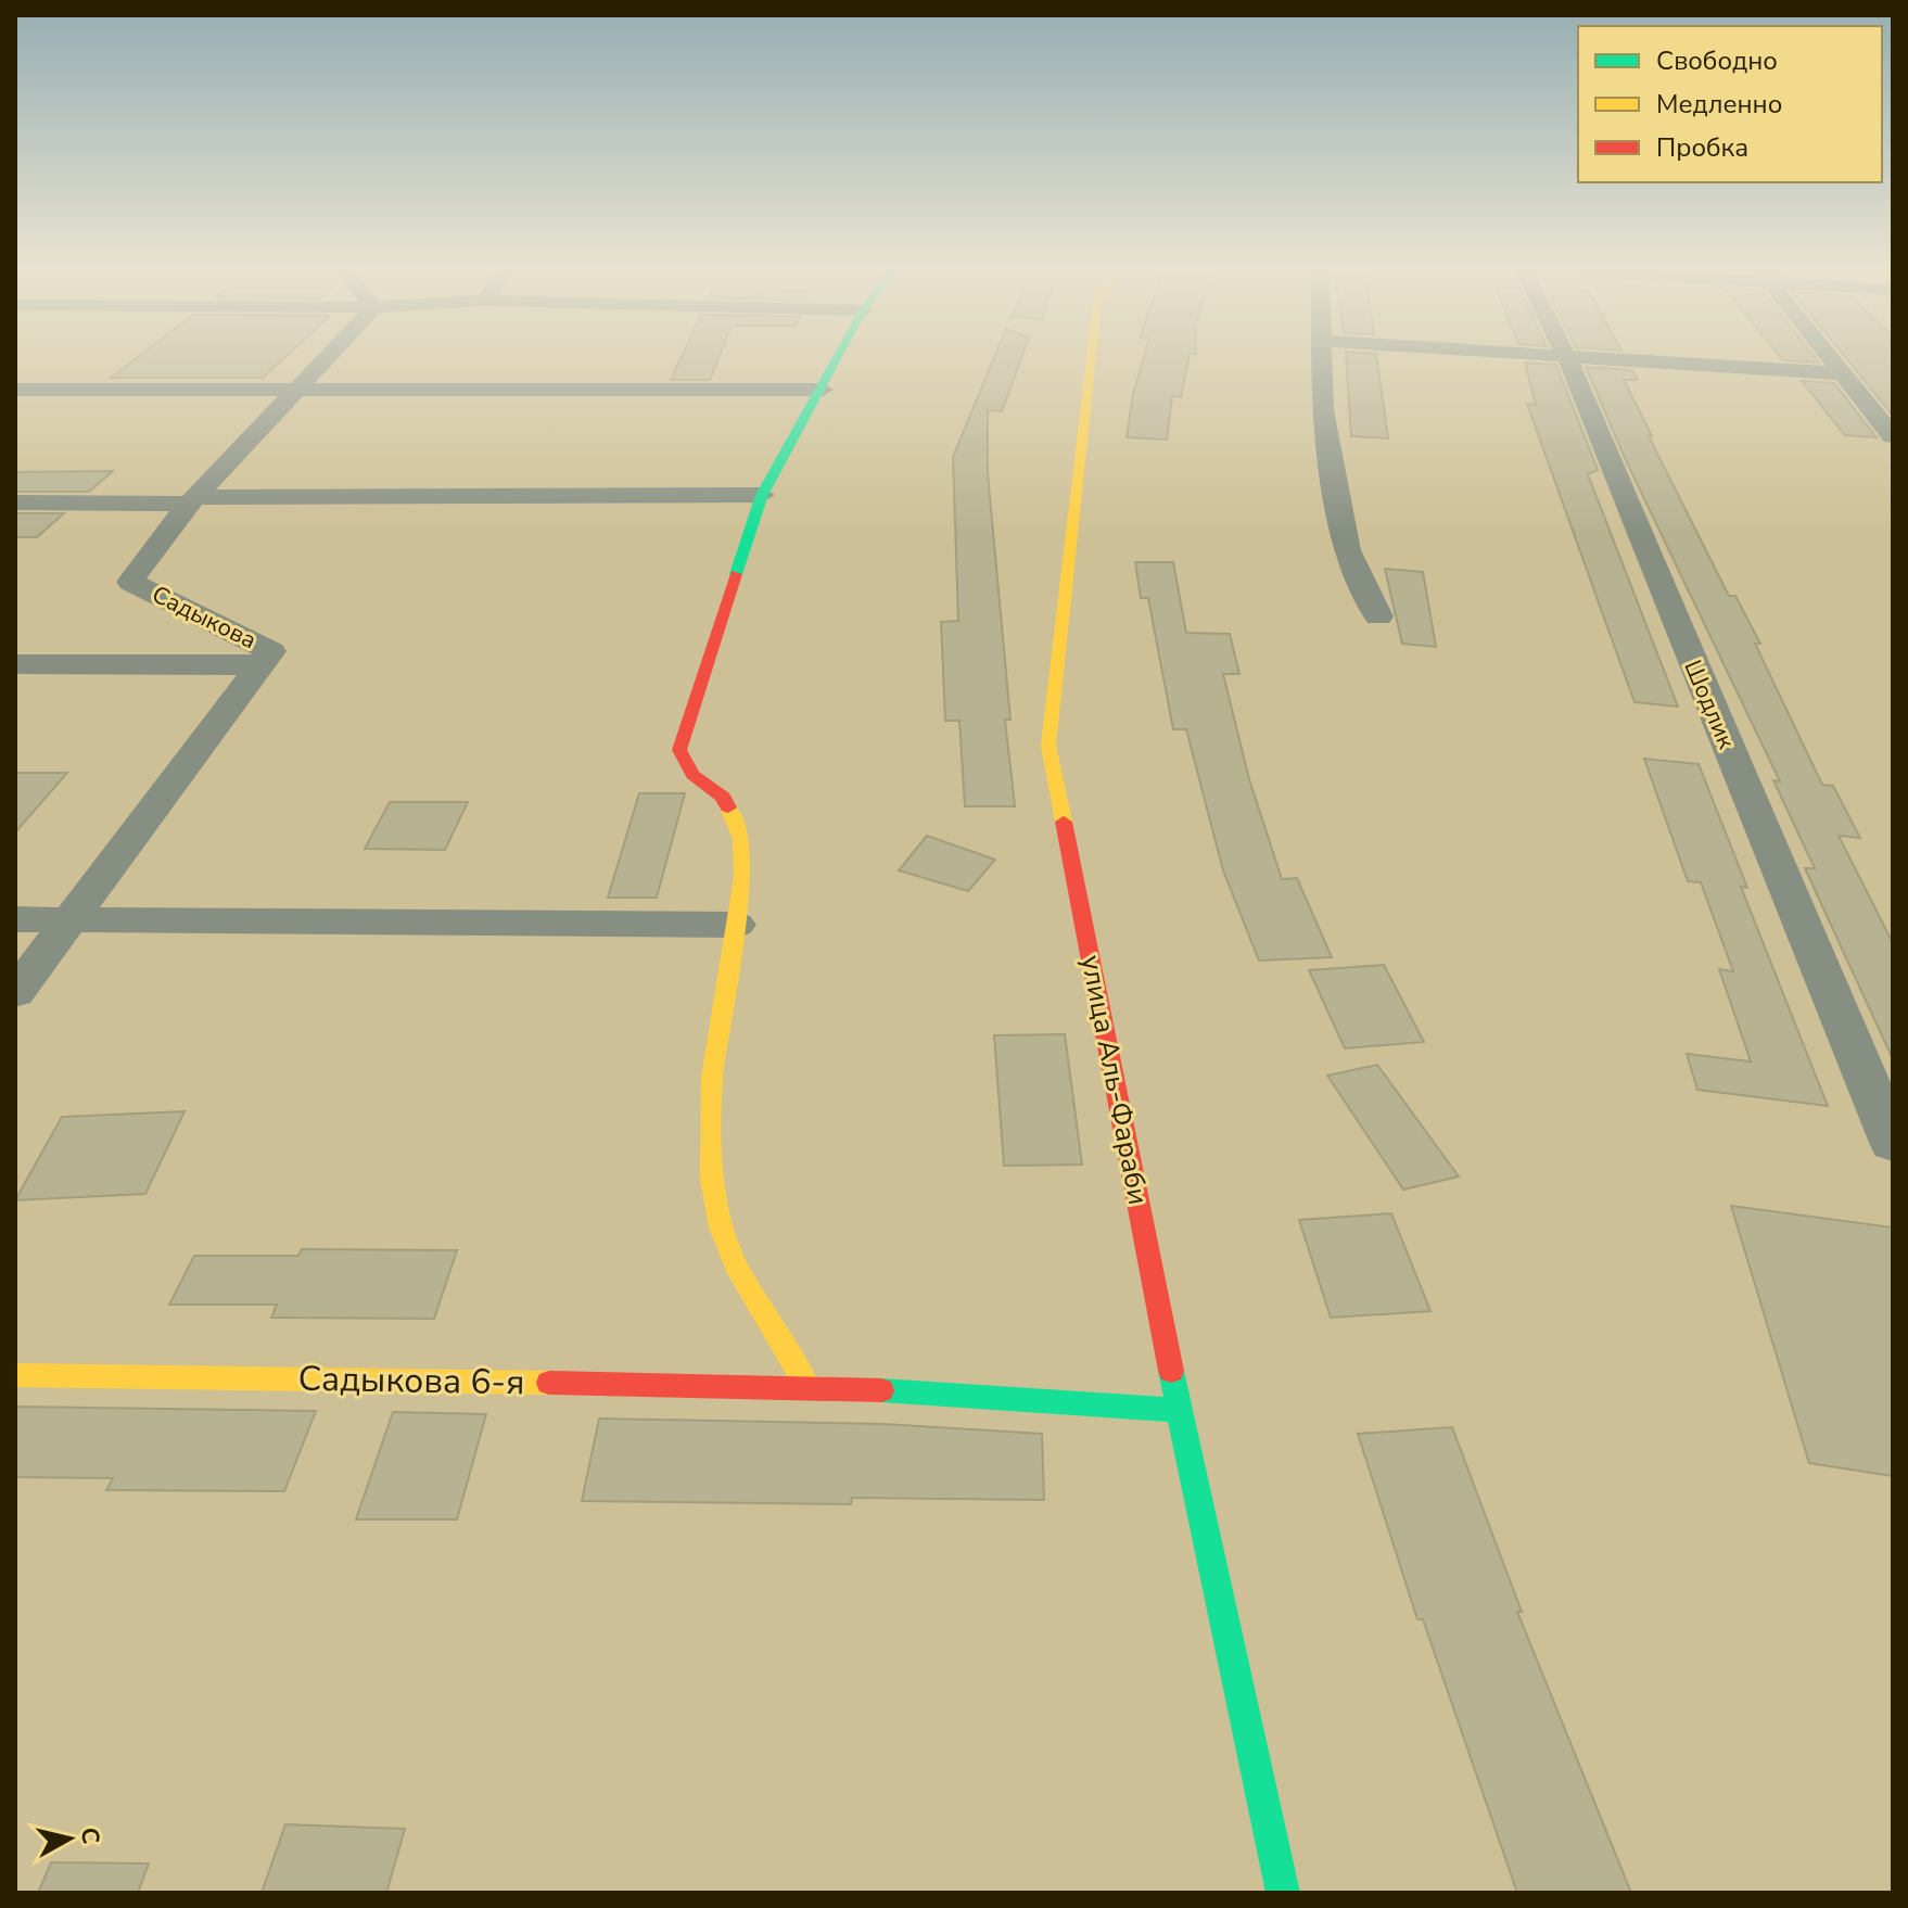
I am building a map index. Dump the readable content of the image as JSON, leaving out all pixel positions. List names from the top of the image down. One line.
{"streets":{"street":["Садыкова","Шодлик","улица Аль-Фараби","Садыкова 6-я"]},"crossings":[["улица Аль-Фараби","Садыкова 6-я"]],"legend":["Свободно","Медленно","Пробка"],"north":"right"}
